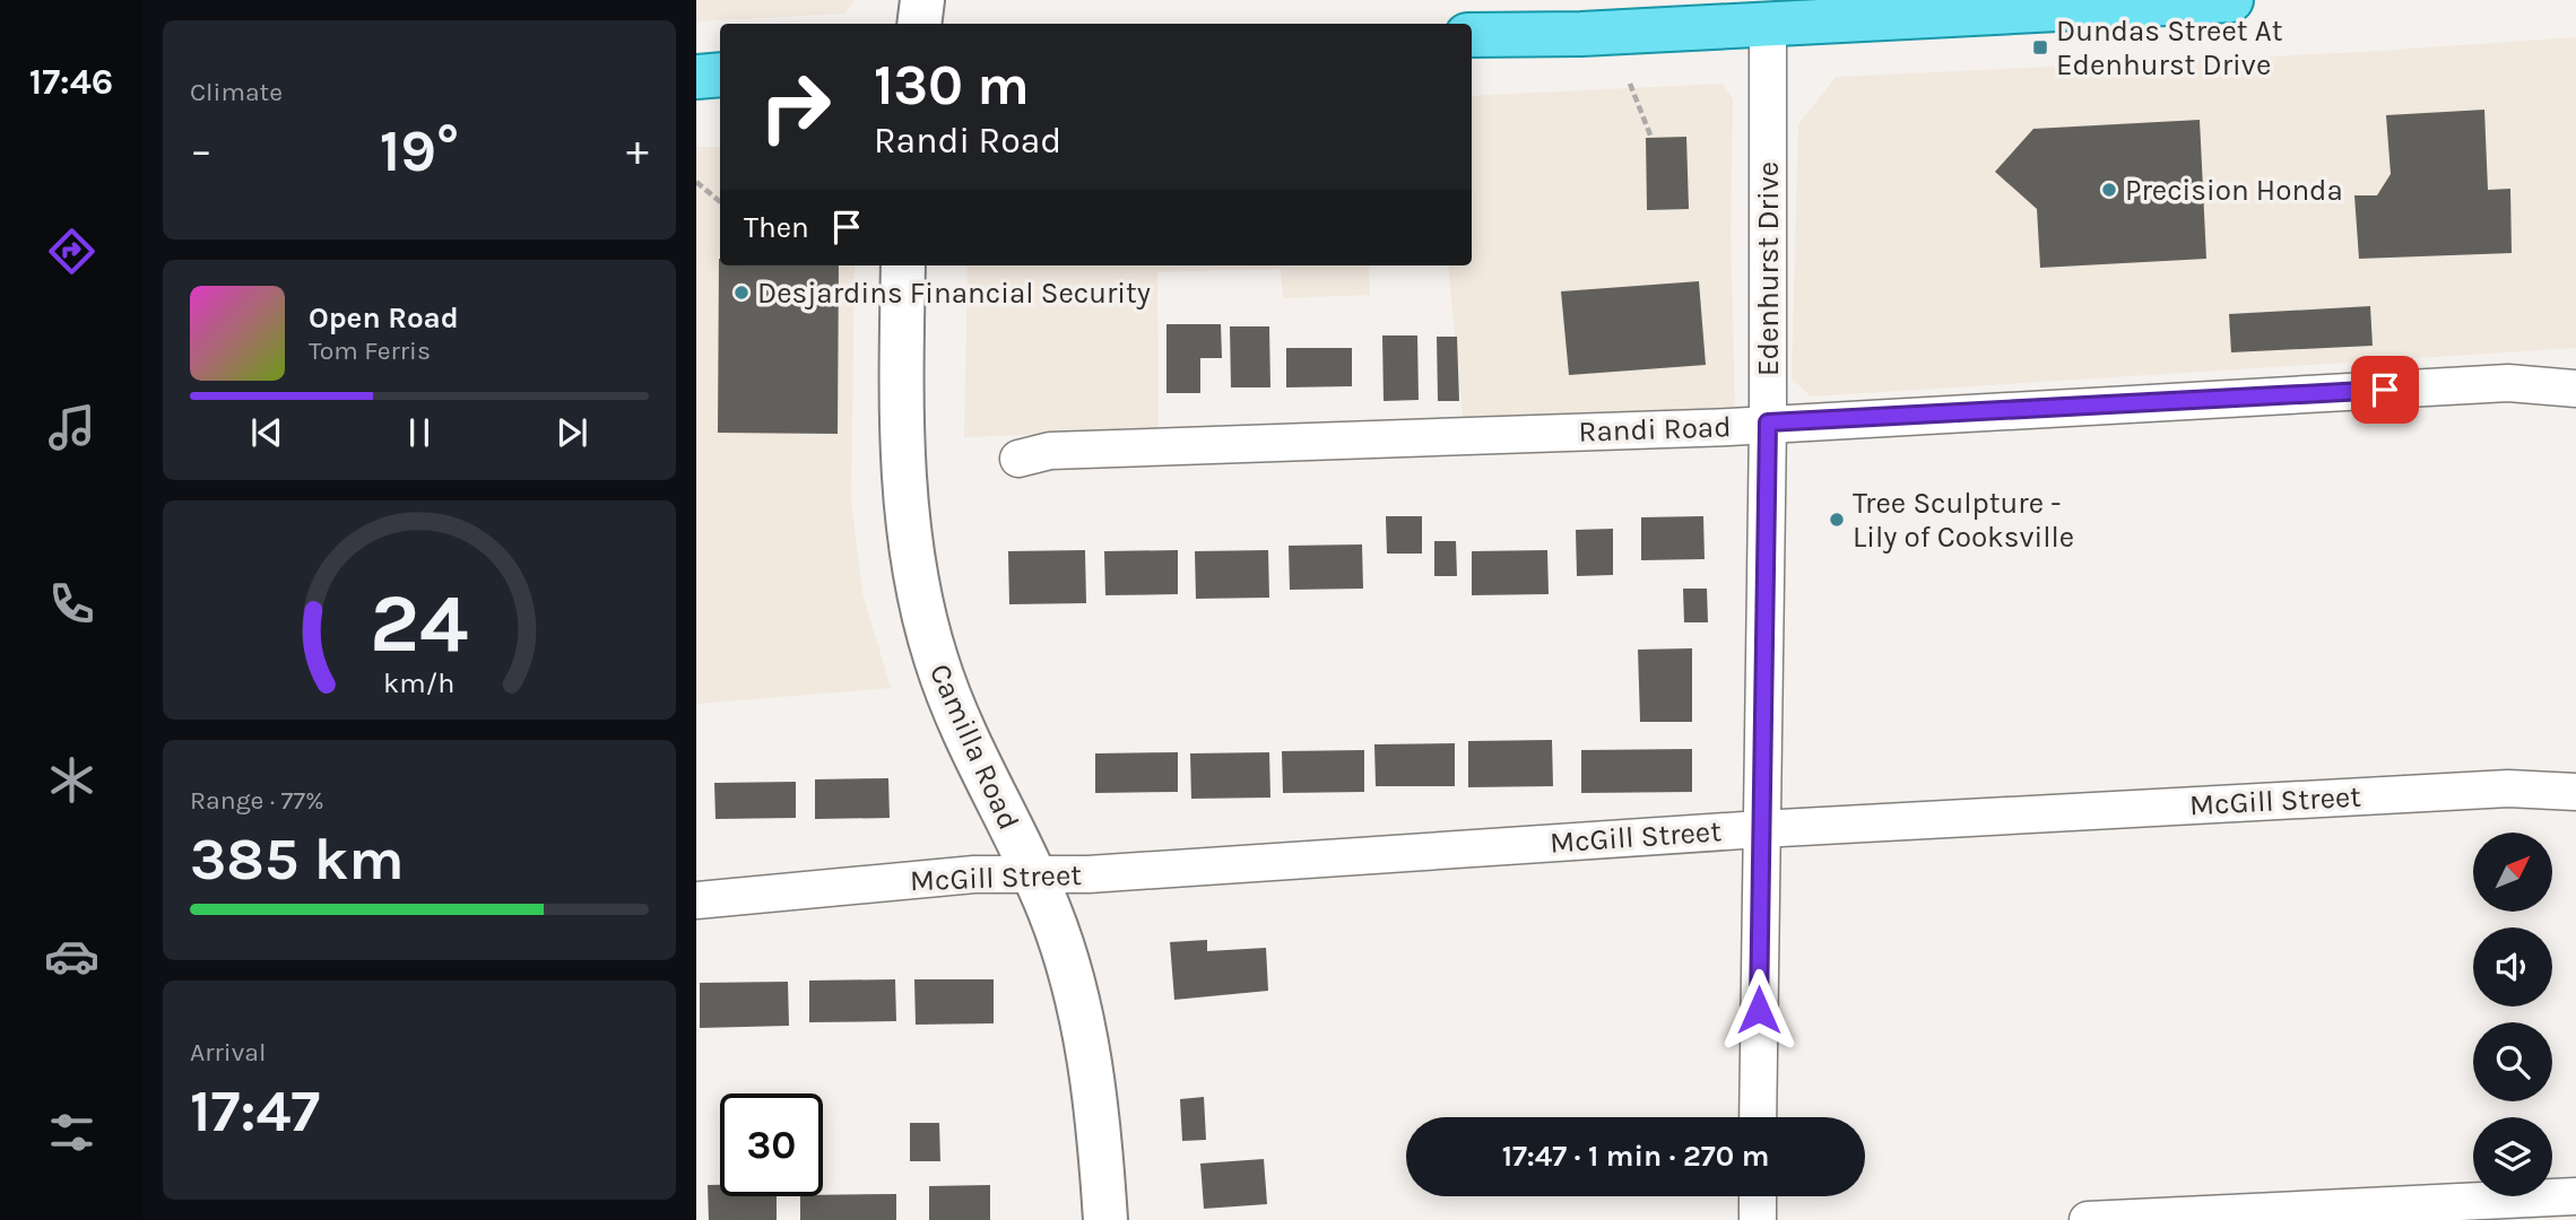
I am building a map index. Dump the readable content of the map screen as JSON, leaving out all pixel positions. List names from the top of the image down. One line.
{"streets":{"street":["Edenhurst Drive","Randi Road","Camilla Road","McGill Street"]},"crossings":[["Edenhurst Drive","Randi Road"],["Edenhurst Drive","McGill Street"],["Camilla Road","McGill Street"]],"places":{"transit":["Dundas Street At Edenhurst Drive"],"other":["Precision Honda","Desjardins Financial Security","Tree Sculpture - Lily of Cooksville"]},"north":"top right","page":{"tabs":"17:46","tile":["Climate",["Range · 77%","385 km"],["Arrival","17:47"]],"turn":["130 m","Randi Road"],"heat":["−","19°","+"],"then":"Then","song":["Open Road","Tom Ferris"],"limit":"30","trip":"17:47 · 1 min · 270 m","gauge":["24","km/h"]}}
